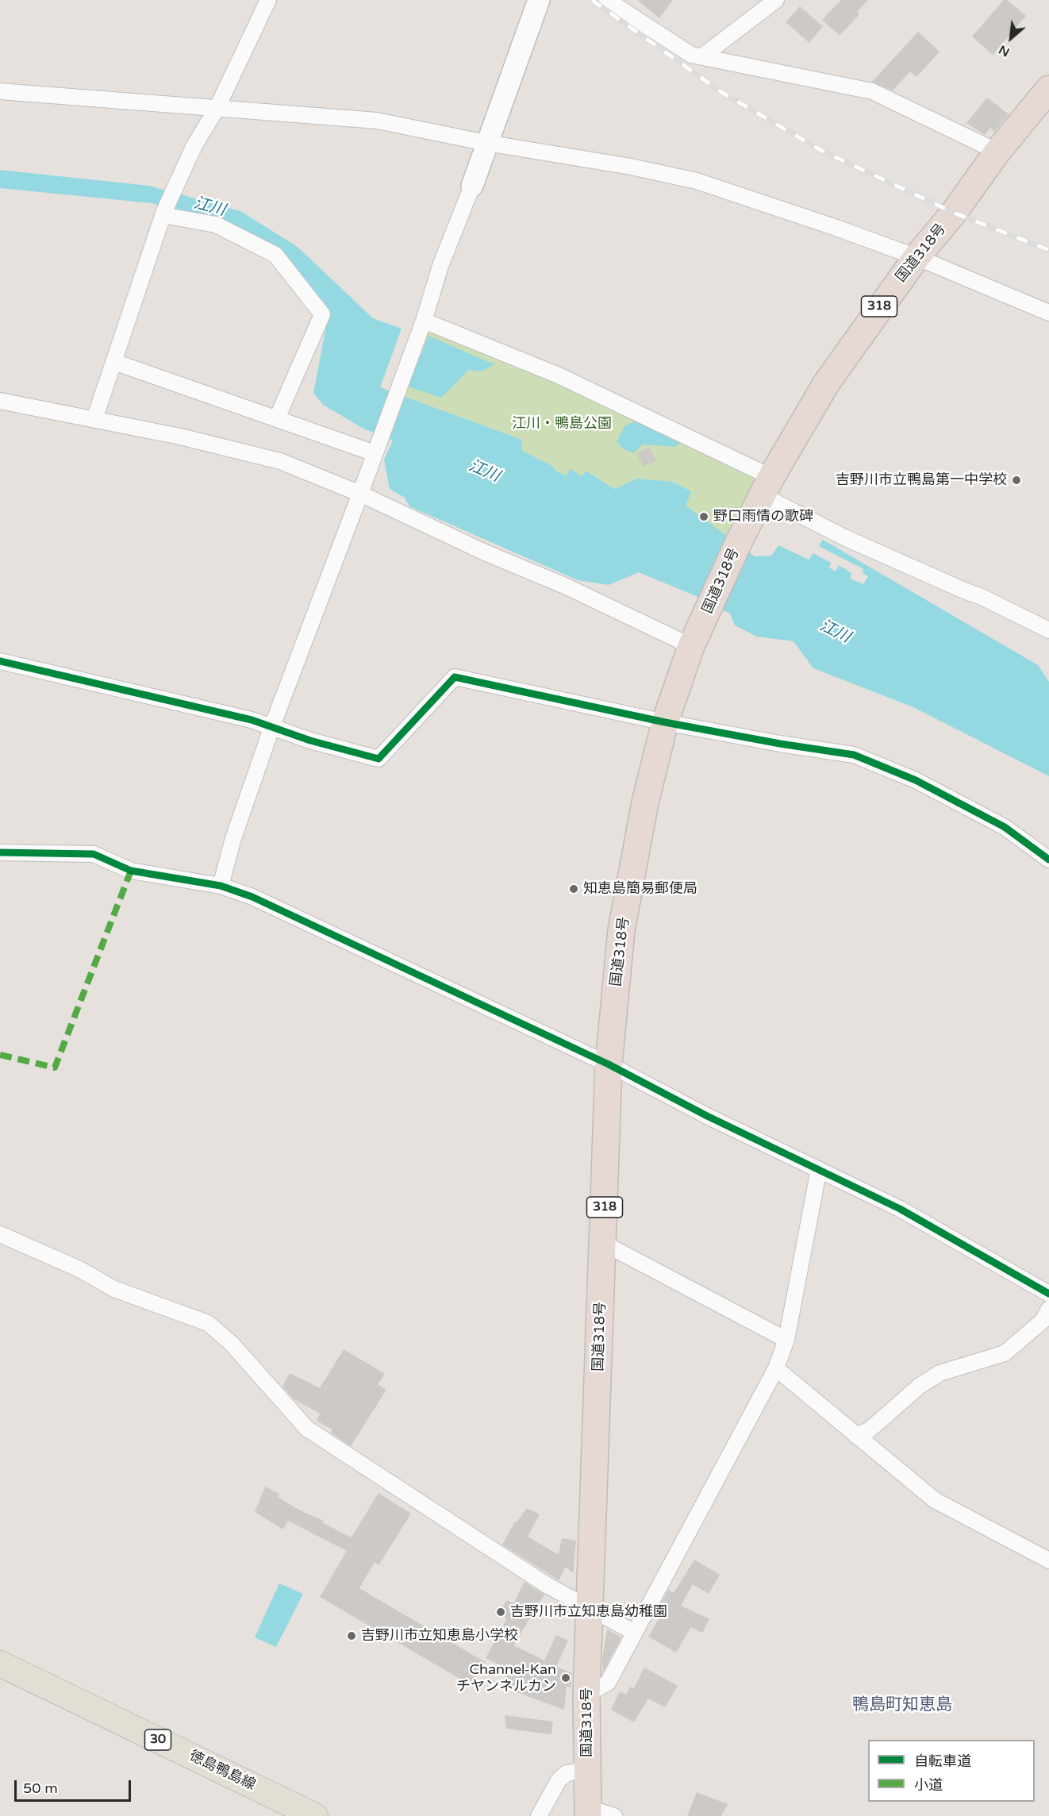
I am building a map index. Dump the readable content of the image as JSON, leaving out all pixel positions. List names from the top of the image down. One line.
{"streets":{"highway":["国道318号","318"],"main road":["30","徳島鴨島線"]},"districts":["鴨島町知恵島"],"water":["江川"],"parks":["江川・鴨島公園"],"places":["吉野川市立鴨島第一中学校","野口雨情の歌碑","知恵島簡易郵便局","吉野川市立知恵島幼稚園","吉野川市立知恵島小学校","Channel-Kan チヤンネルカン"],"legend":["自転車道","小道"],"scale_bar":"50 m","north":"bottom left"}
